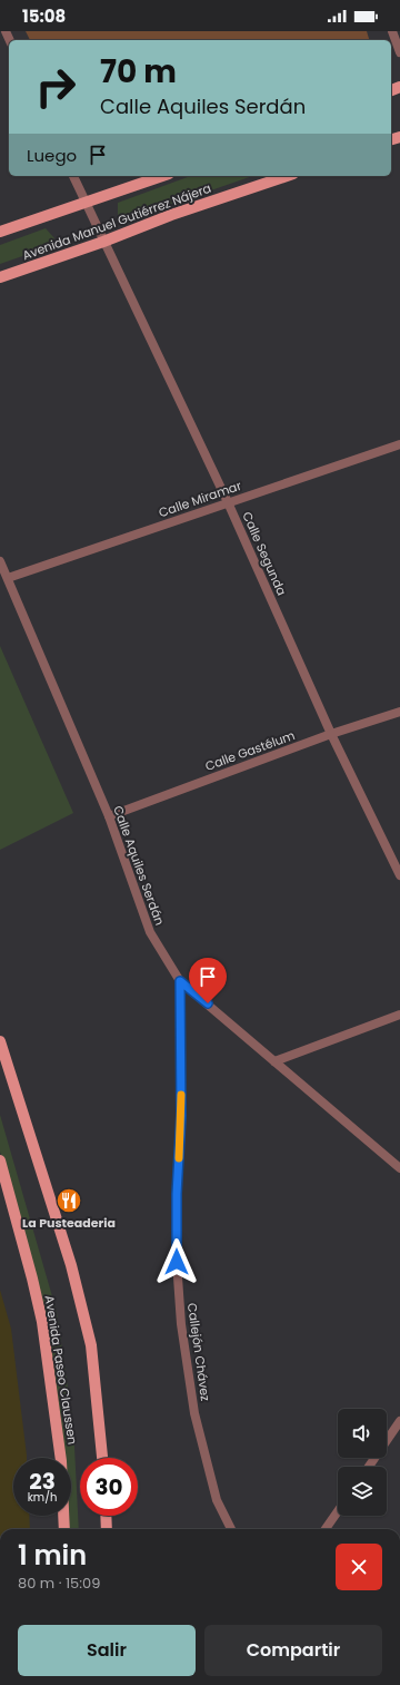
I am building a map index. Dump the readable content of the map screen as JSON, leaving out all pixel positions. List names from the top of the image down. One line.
{"streets":{"main road":["Avenida Manuel Gutiérrez Nájera","Avenida Paseo Claussen"],"street":["Calle Miramar","Calle Segunda","Calle Gastélum","Calle Aquiles Serdán","Callejón Chávez"]},"crossings":[["Avenida Manuel Gutiérrez Nájera","Calle Segunda"],["Calle Miramar","Calle Segunda"],["Calle Miramar","Calle Aquiles Serdán"],["Calle Segunda","Calle Gastélum"],["Calle Gastélum","Calle Aquiles Serdán"],["Calle Aquiles Serdán","Callejón Chávez"]],"places":{"restaurant":["La Pusteaderia"]},"page":{"status":"15:08","turn":["70 m","Calle Aquiles Serdán"],"then":"Luego","speed":"23 km/h","limit":"30","heading":["1 min","80 m · 15:09"],"buttons":["Salir","Compartir"]}}
